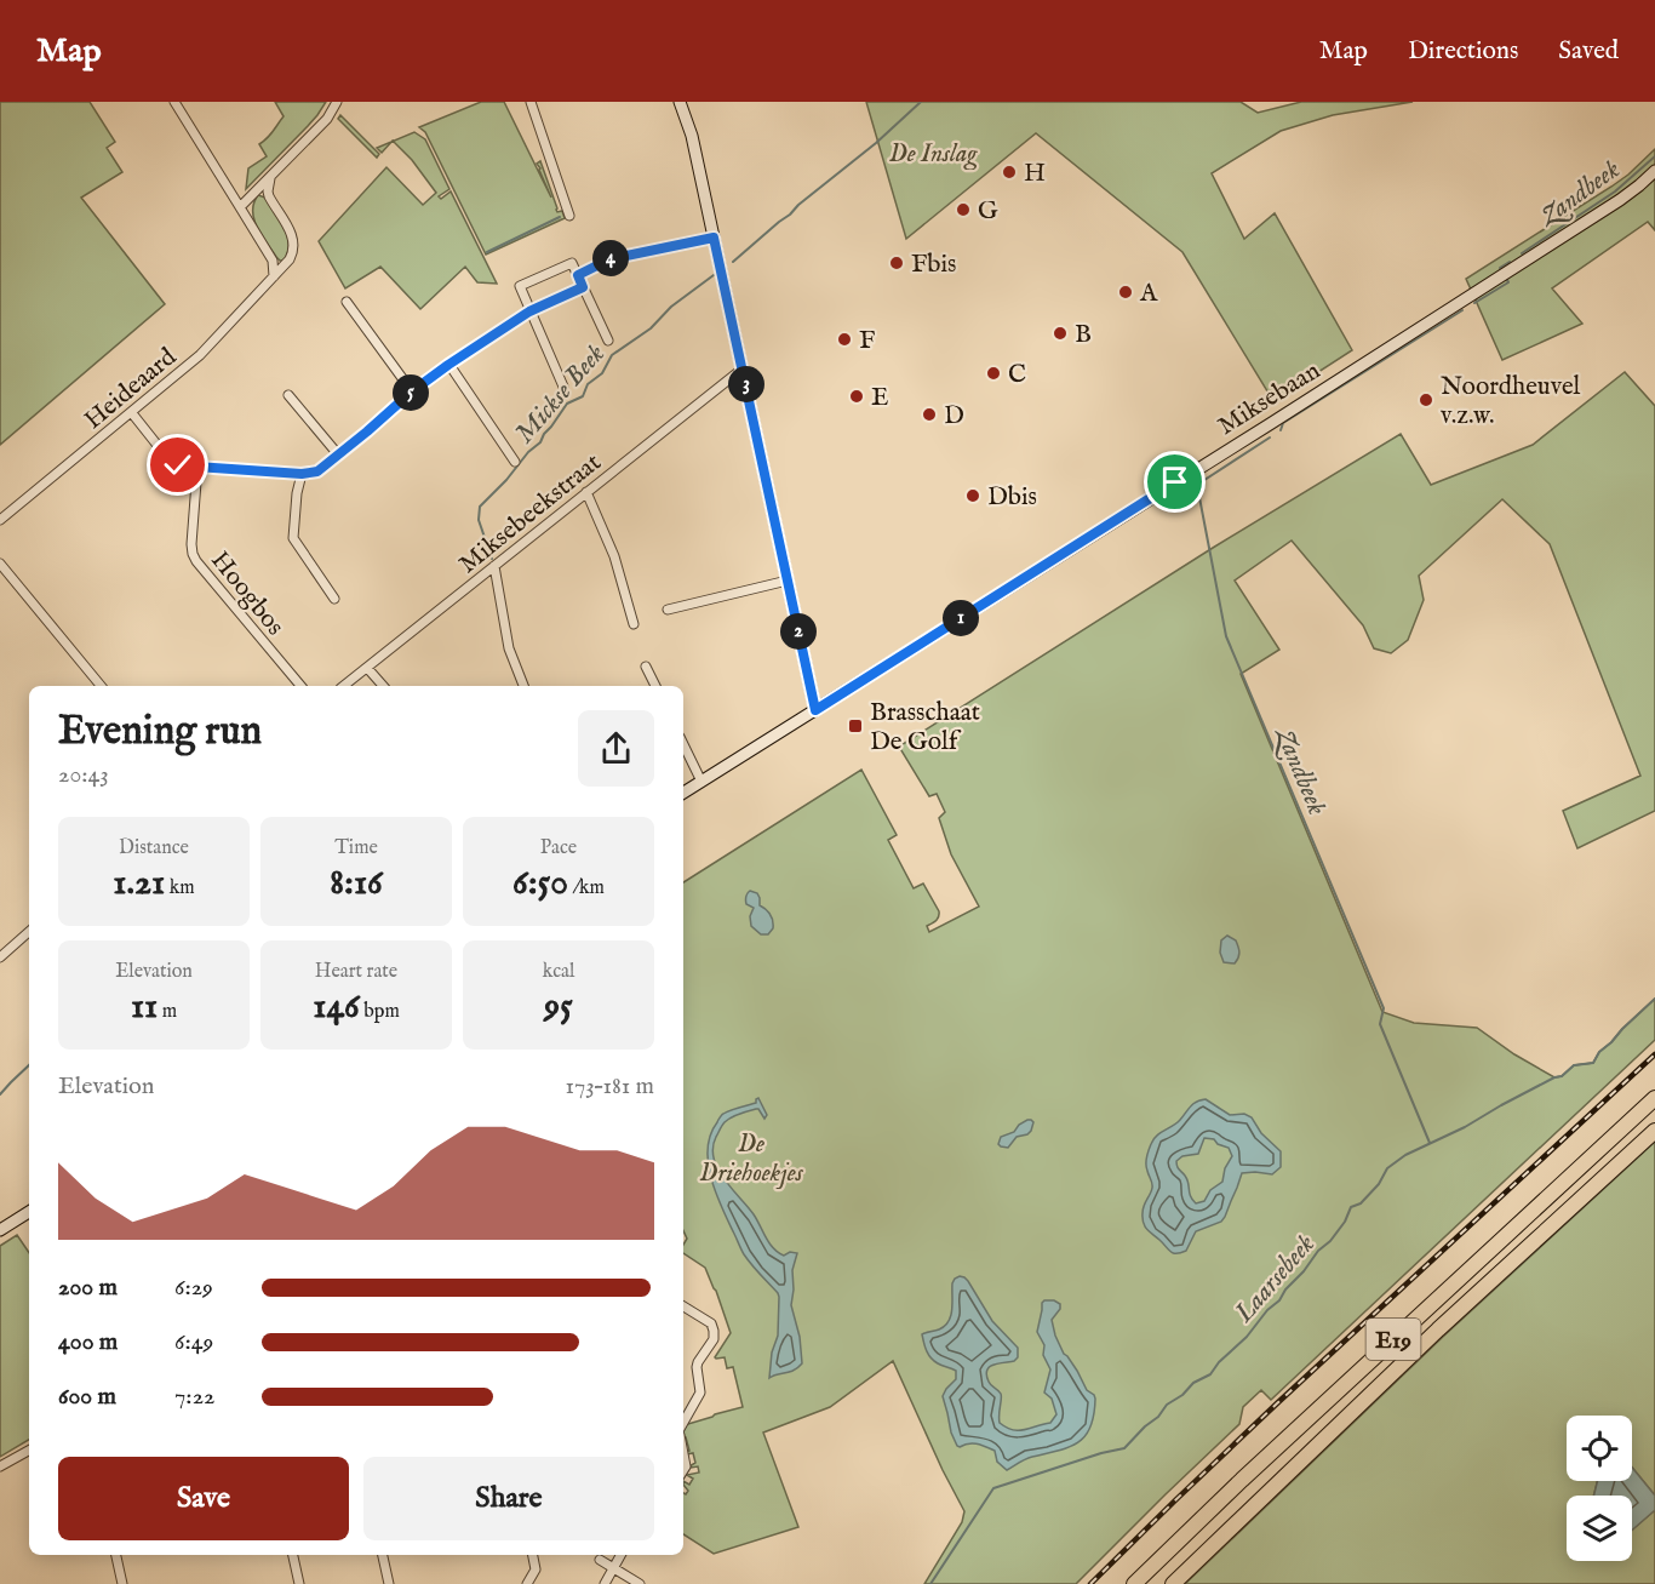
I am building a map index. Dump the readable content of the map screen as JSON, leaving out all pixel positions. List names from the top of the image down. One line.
{"streets":{"highway":["E19"],"street":["Heideaard","Miksebaan","Miksebeekstraat","Hoogbos"]},"water":["Zandbeek","Mickse Beek","Laarsebeek"],"parks":["De Inslag","De Driehoekjes"],"places":{"other":["H","G","Fbis","A","B","F","C","E","Noordheuvel v.z.w.","D","Dbis"],"transit":["Brasschaat De Golf"]},"page":{"header":"Map","nav":["Map","Directions","Saved"],"pins":["4","3","5","1","2"],"heading":["Evening run","20:43"],"stats":[["Distance","1.21 km"],["Time","8:16"],["Pace","6:50 /km"],["Elevation","11 m"],["Heart rate","146 bpm"],["kcal","95"]],"chart":["Elevation","173–181 m"],"list":[{"name":"200 m","note":"6:29"},{"name":"400 m","note":"6:49"},{"name":"600 m","note":"7:22"}],"buttons":["Save","Share"]}}
